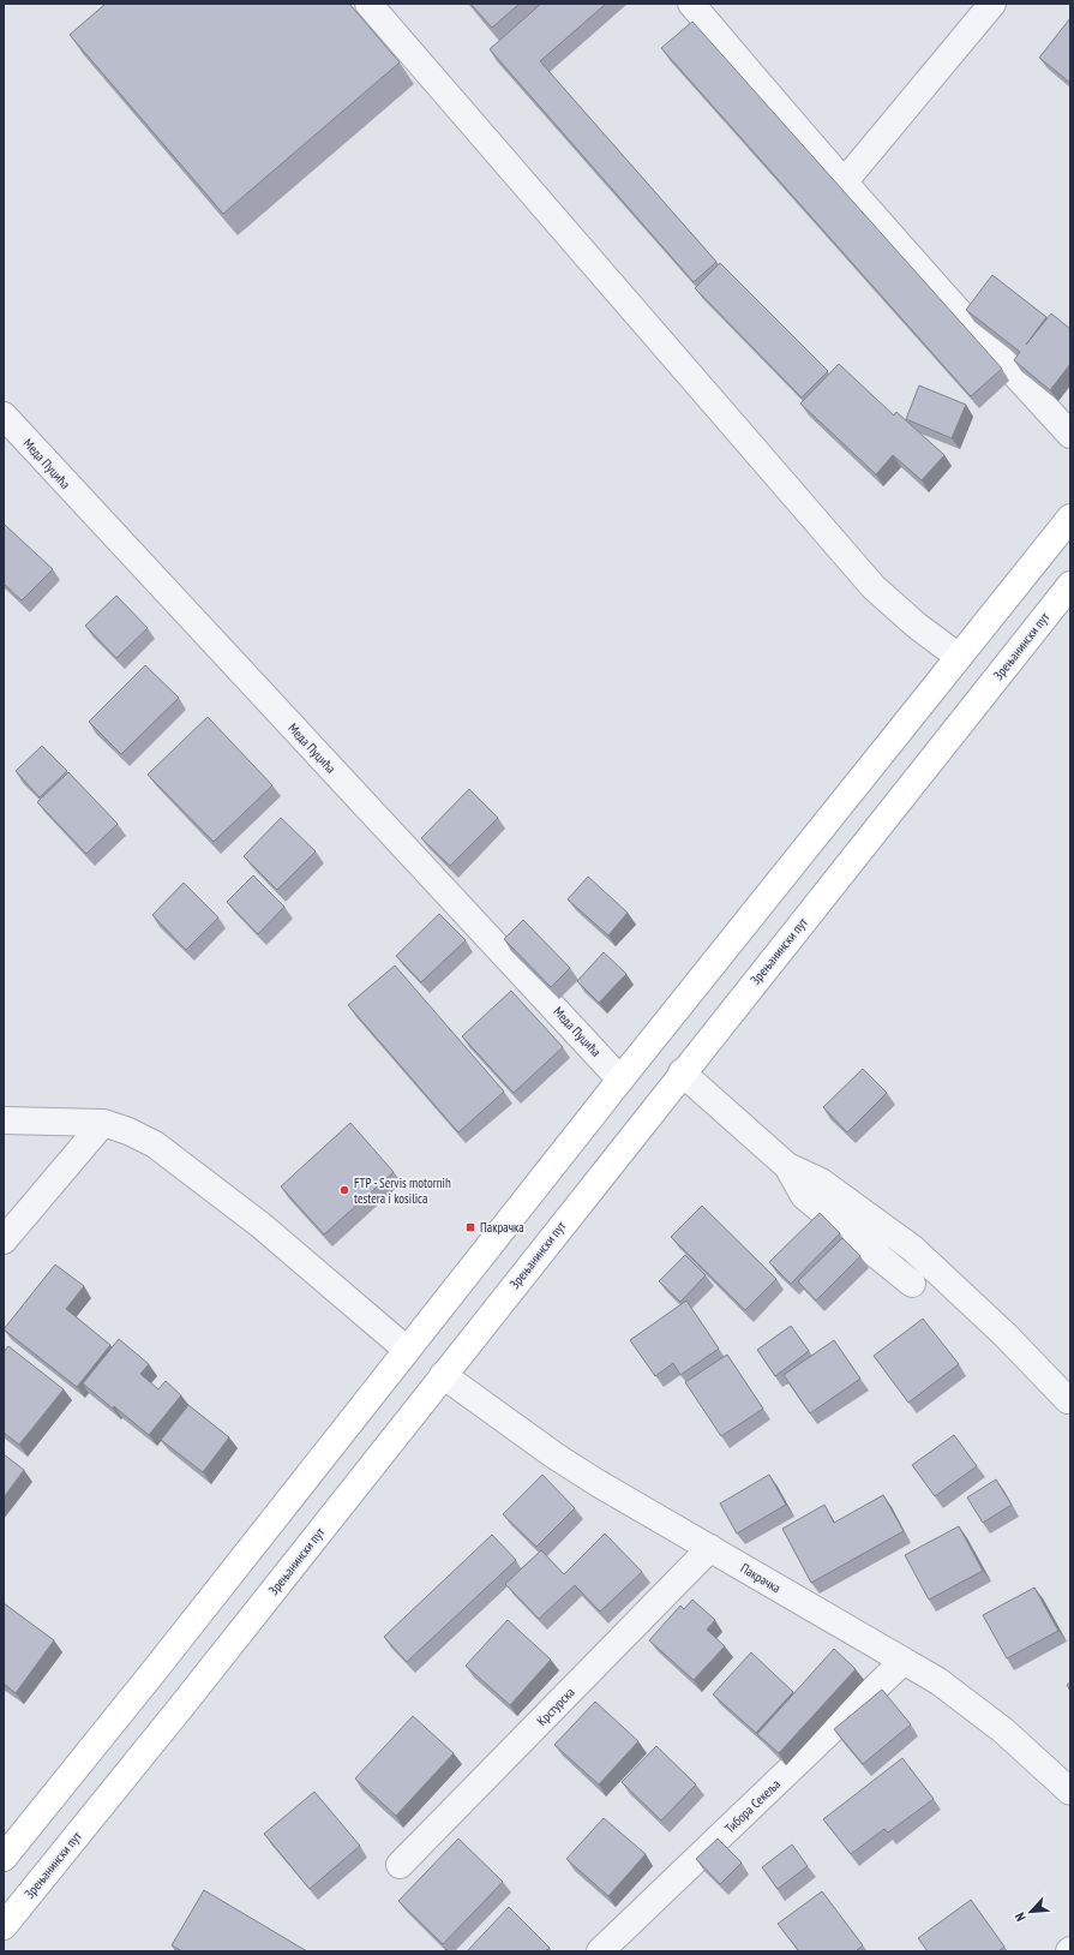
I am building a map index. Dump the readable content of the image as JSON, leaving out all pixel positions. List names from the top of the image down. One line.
{"streets":{"main road":["Зрењанински пут"],"street":["Меда Пуцића","Пакрачка","Крстурска","Тибора Секеља"]},"crossings":[["Зрењанински пут","Пакрачка"],["Пакрачка","Крстурска"],["Пакрачка","Тибора Секеља"]],"places":{"other":["FTP - Servis motornih testera i kosilica"],"transit":["Пакрачка"]},"north":"bottom left"}
